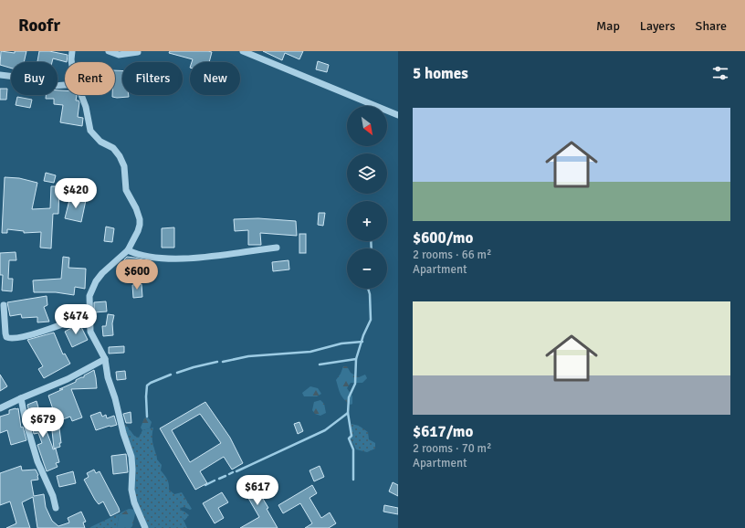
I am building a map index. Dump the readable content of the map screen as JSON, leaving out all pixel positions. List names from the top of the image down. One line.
{"north":"bottom right","page":{"header":"Roofr","nav":["Map","Layers","Share"],"heading":"5 homes","chip":["Buy","Rent","Filters","New"],"list":[{"name":"$600/mo","note":"2 rooms · 66 m² · Apartment"},{"name":"$617/mo","note":"2 rooms · 70 m² · Apartment"}],"map_buttons":["+","−"],"price":["$420","$600","$474","$679","$617"]}}
